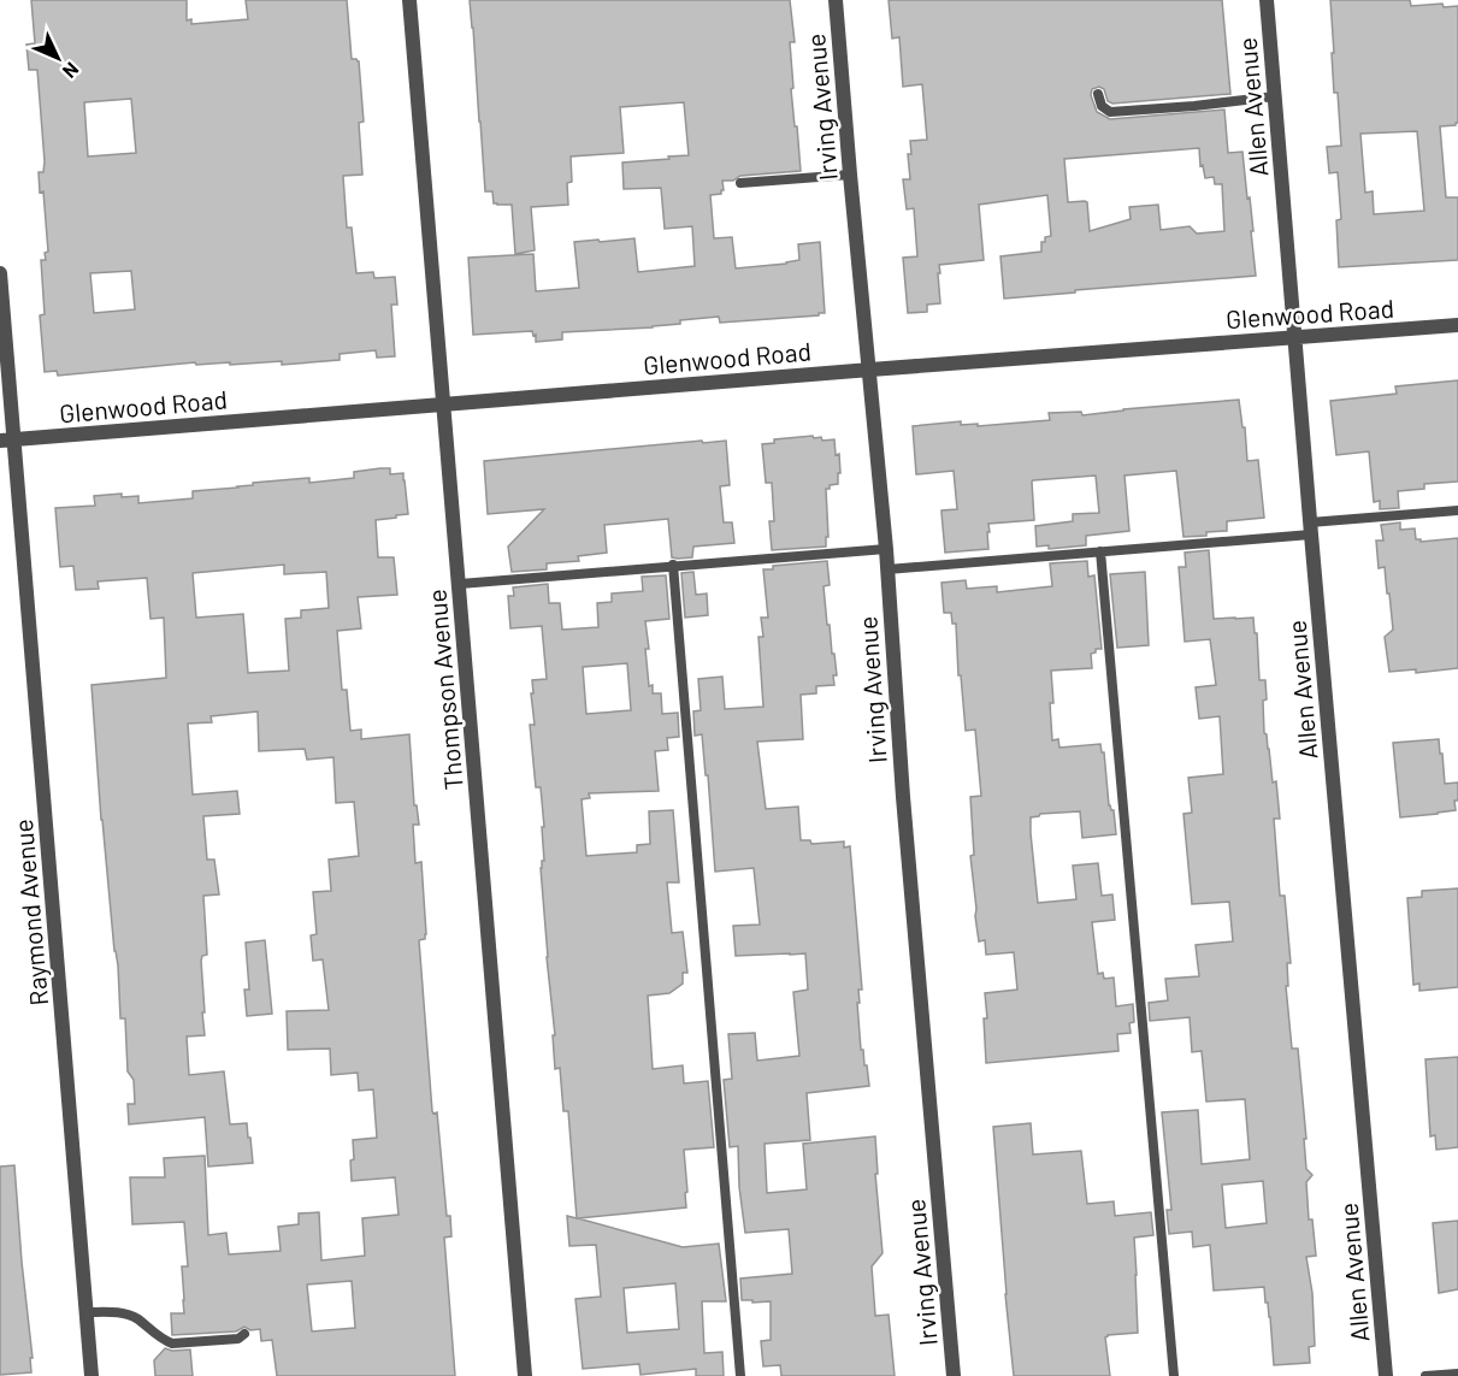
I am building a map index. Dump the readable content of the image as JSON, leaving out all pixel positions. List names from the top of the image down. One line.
{"streets":{"street":["Irving Avenue","Allen Avenue","Glenwood Road","Thompson Avenue","Raymond Avenue"]},"crossings":[["Irving Avenue","Glenwood Road"],["Allen Avenue","Glenwood Road"],["Glenwood Road","Thompson Avenue"],["Glenwood Road","Raymond Avenue"]],"north":"bottom right"}
